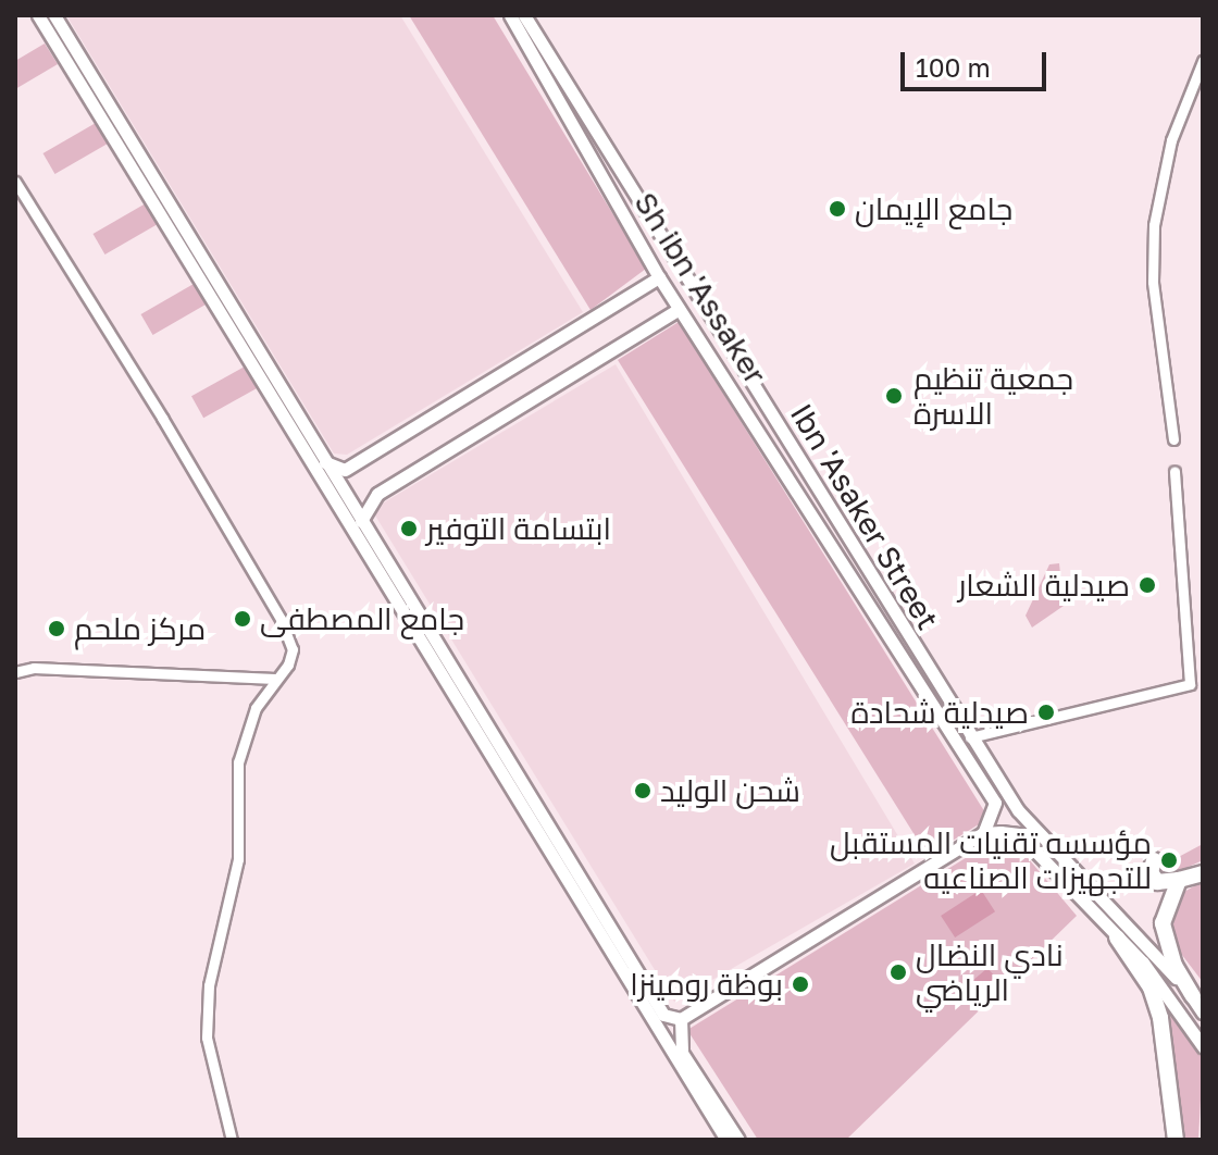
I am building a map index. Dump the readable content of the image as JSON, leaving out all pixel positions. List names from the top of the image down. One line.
{"streets":{"main road":["Sh ibn 'Assaker","Ibn 'Asaker Street"]},"places":["جامع الإيمان","جمعية تنظيم الاسرة","ابتسامة التوفير","صيدلية الشعار","جامع المصطفى","مركز ملحم","صيدلية شحادة","شحن الوليد","مؤسسه تقنيات المستقبل للتجهيزات الصناعيه","نادي النضال الرياضي","بوظة رومينزا"],"scale_bar":"100 m"}
